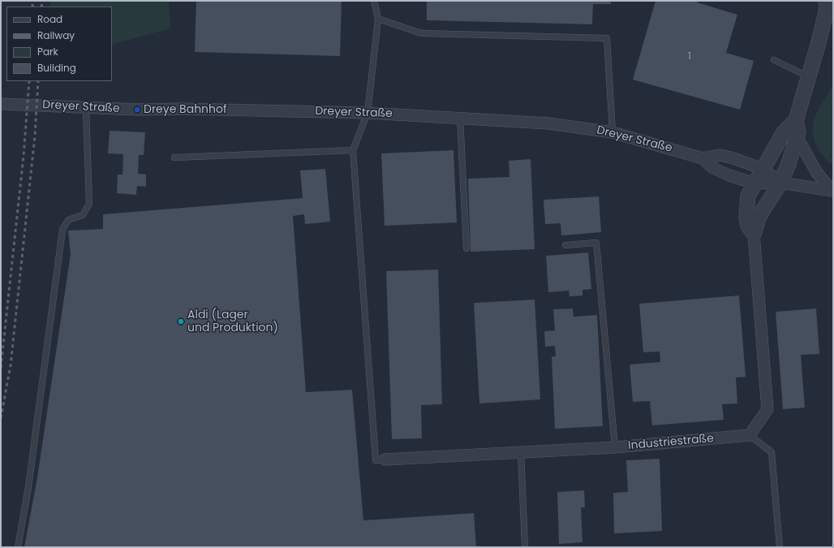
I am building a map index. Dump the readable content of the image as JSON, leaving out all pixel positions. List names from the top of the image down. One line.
{"streets":{"street":["Dreyer Straße","Industriestraße"]},"places":["Dreye Bahnhof","Aldi (Lager und Produktion)"],"house_numbers":["1"],"legend":["Road","Railway","Park","Building"]}
